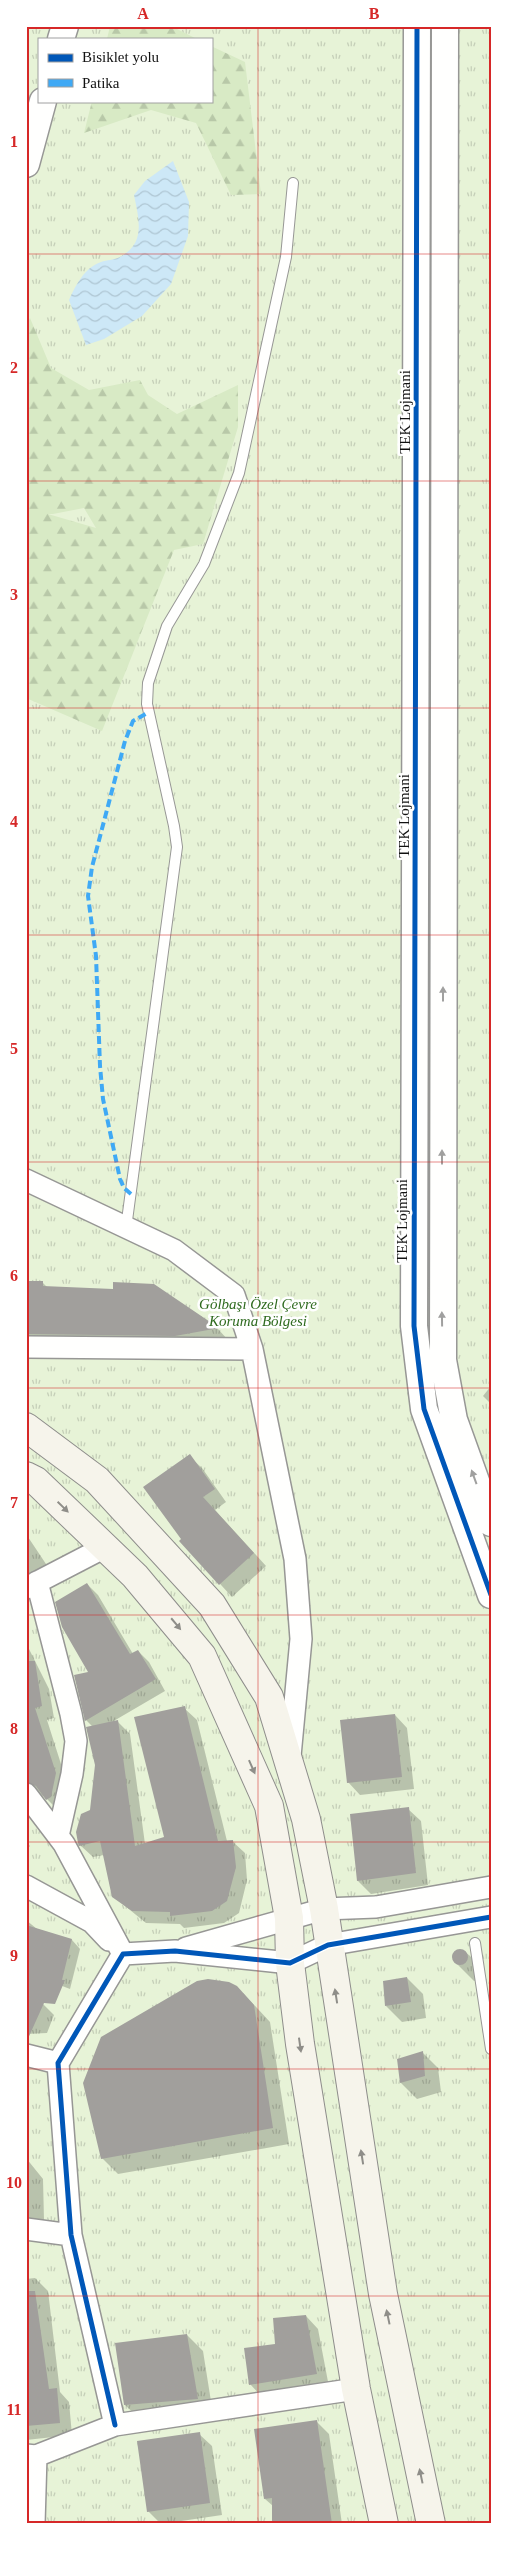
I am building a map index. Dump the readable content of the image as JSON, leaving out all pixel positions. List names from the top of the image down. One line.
{"streets":{"street":["TEK Lojmani"]},"parks":["Gölbaşı Özel Çevre Koruma Bölgesi"],"legend":["Bisiklet yolu","Patika"],"grid":{"columns":["A","B"],"rows":["1","2","3","4","5","6","7","8","9","10","11"]}}
